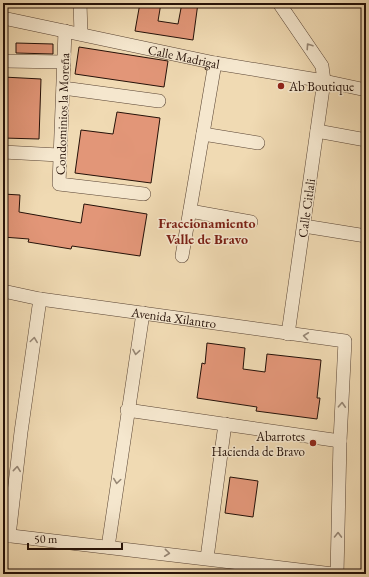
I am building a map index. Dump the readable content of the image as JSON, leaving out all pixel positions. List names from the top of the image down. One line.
{"streets":{"street":["Calle Madrigal","Condominios la Moreña","Calle Citlali","Avenida Xilantro"]},"crossings":[["Calle Madrigal","Condominios la Moreña"],["Calle Madrigal","Calle Citlali"],["Calle Citlali","Avenida Xilantro"]],"districts":["Fraccionamiento Valle de Bravo"],"places":["Ab Boutique","Abarrotes Hacienda de Bravo"],"scale_bar":"50 m"}
